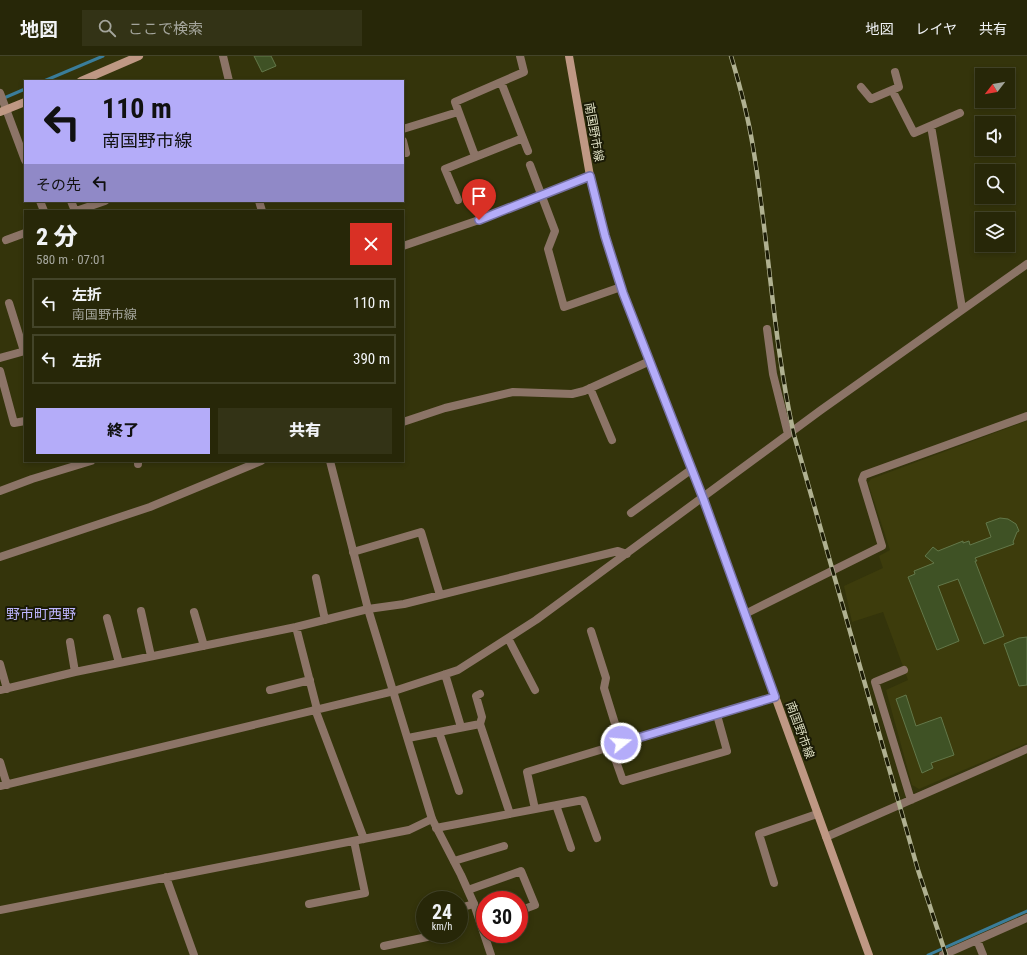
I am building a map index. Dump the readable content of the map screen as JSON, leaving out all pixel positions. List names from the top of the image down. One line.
{"streets":{"main road":["南国野市線"]},"districts":["野市町西野"],"north":"bottom left","page":{"header":"地図","search":"ここで検索","nav":["地図","レイヤ","共有"],"turn":["110 m","南国野市線"],"then":"その先","heading":["2 分","580 m · 07:01"],"list":[{"name":"左折","note":"南国野市線","value":"110 m"},{"name":"左折","value":"390 m"}],"buttons":["終了","共有"],"speed":"24 km/h","limit":"30"}}
